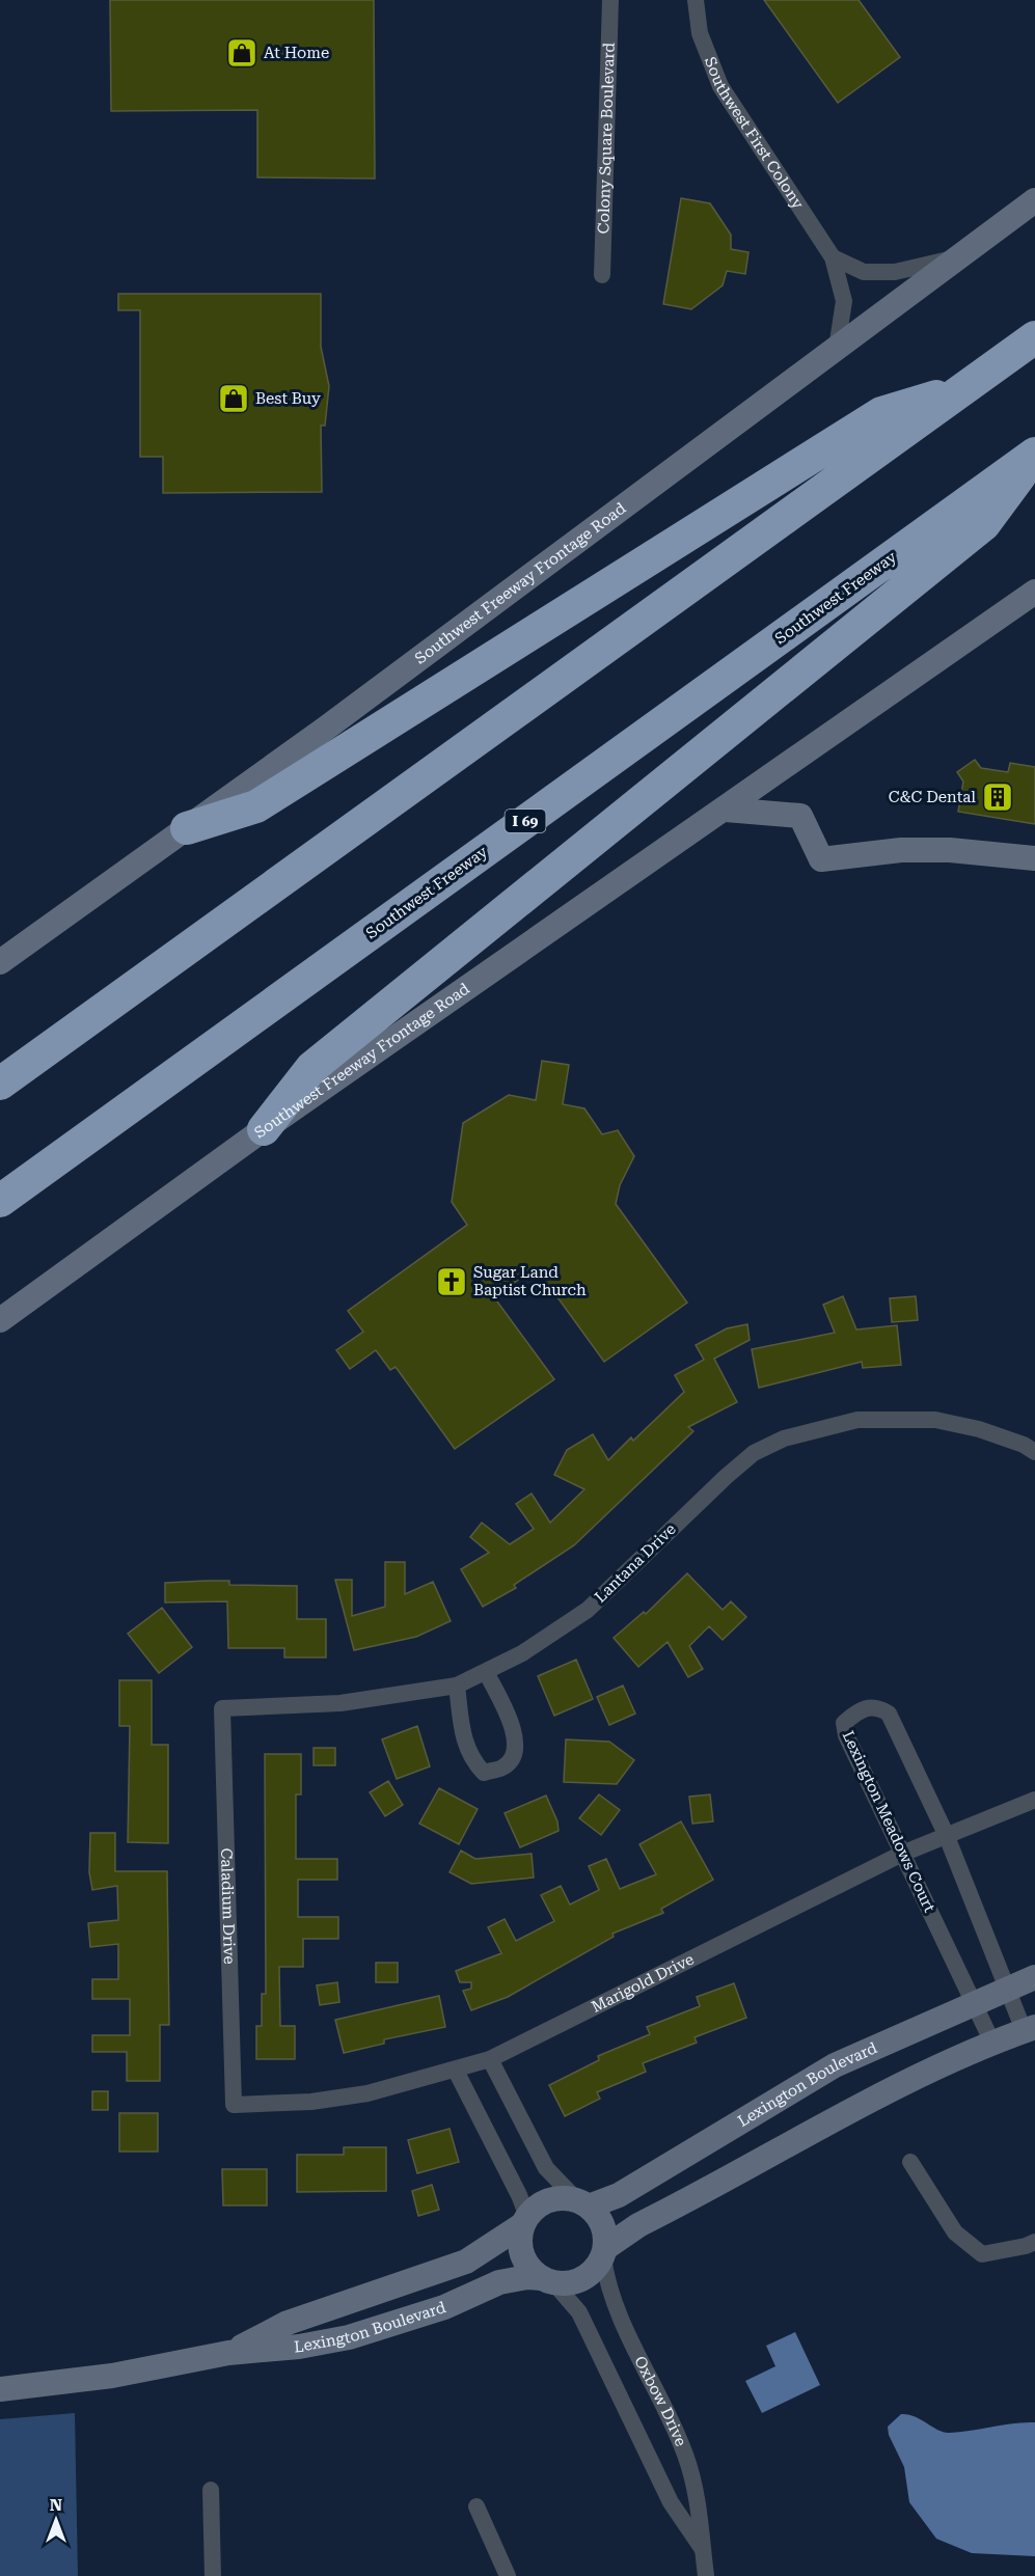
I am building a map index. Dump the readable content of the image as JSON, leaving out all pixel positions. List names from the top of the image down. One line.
{"streets":{"highway":["Southwest Freeway","I 69"],"main road":["Southwest Freeway Frontage Road","Lexington Boulevard"],"street":["Southwest First Colony","Colony Square Boulevard","Lantana Drive","Lexington Meadows Court","Caladium Drive","Marigold Drive","Oxbow Drive"]},"crossings":[["Southwest First Colony","Southwest Freeway Frontage Road"],["Lantana Drive","Caladium Drive"],["Lexington Meadows Court","Marigold Drive"],["Lexington Meadows Court","Lexington Boulevard"],["Caladium Drive","Marigold Drive"],["Lexington Boulevard","Oxbow Drive"]],"places":{"shop":["At Home","Best Buy"],"building":["C&C Dental"],"church":["Sugar Land Baptist Church"]},"north":"top"}
